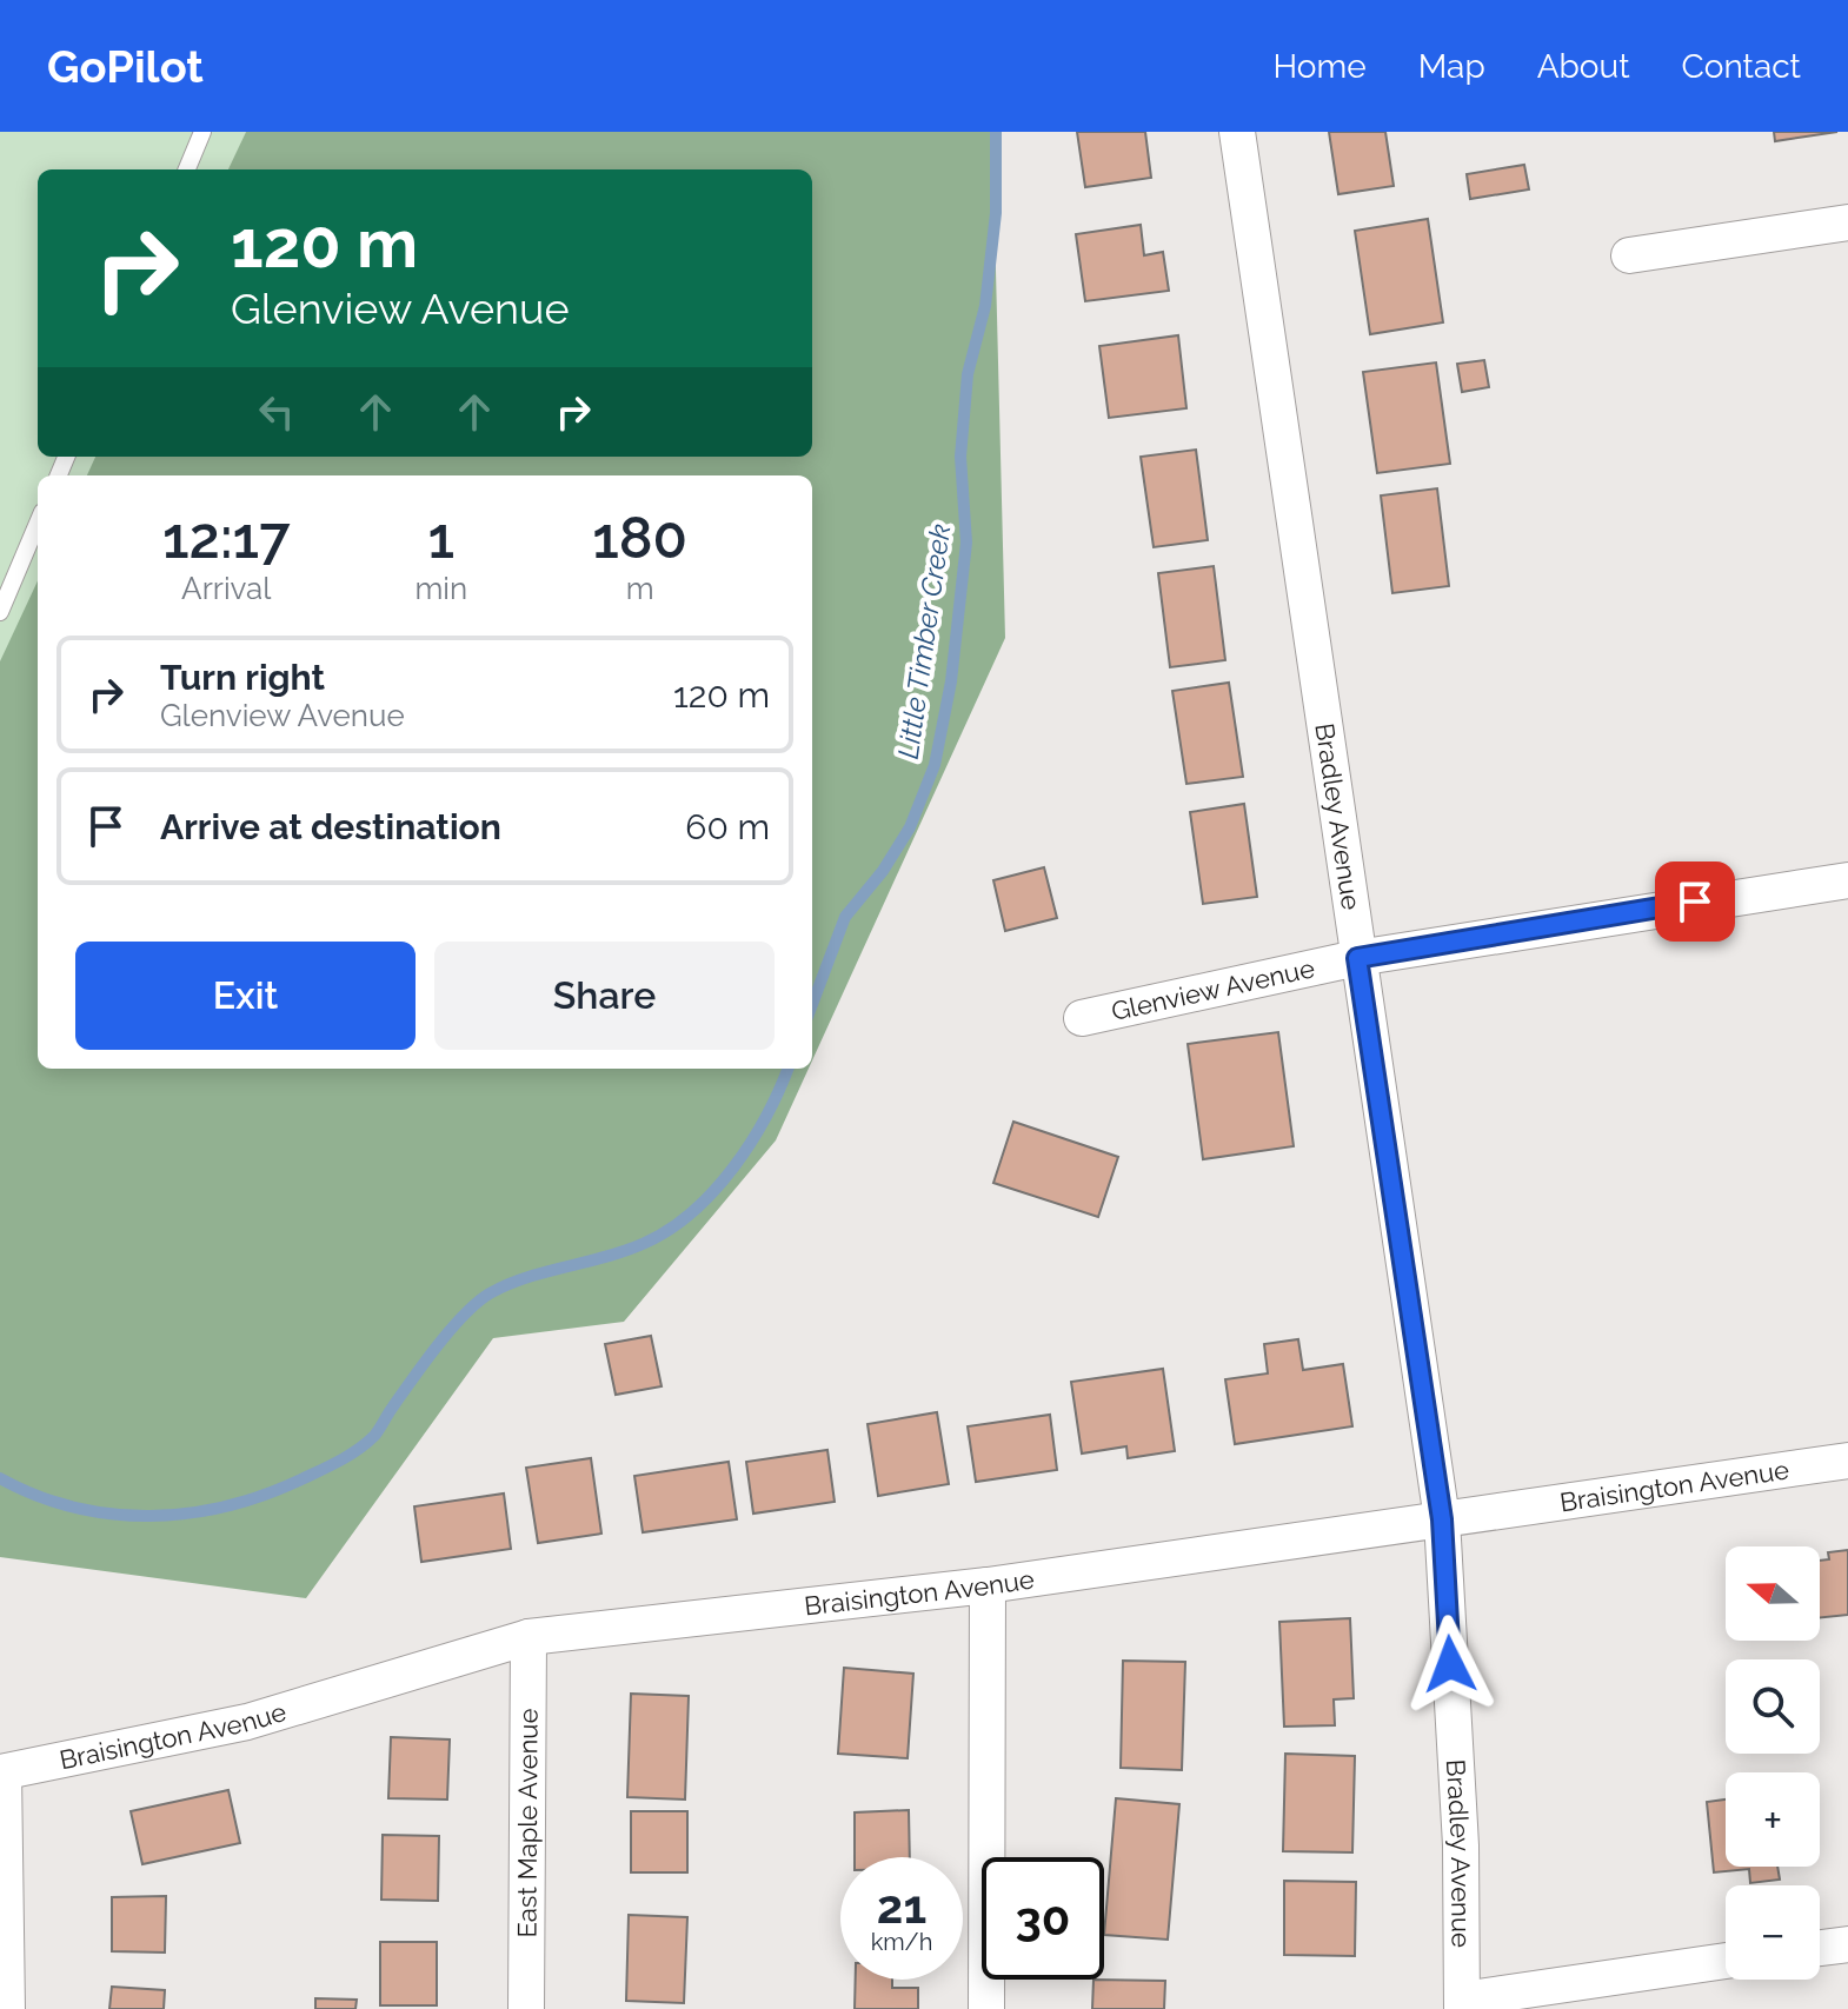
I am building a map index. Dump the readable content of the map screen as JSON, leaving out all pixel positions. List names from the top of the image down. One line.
{"streets":{"street":["Bradley Avenue","Glenview Avenue","Braisington Avenue","East Maple Avenue"]},"crossings":[["Bradley Avenue","Glenview Avenue"],["Bradley Avenue","Braisington Avenue"],["Braisington Avenue","East Maple Avenue"]],"water":["Little Timber Creek"],"north":"left","page":{"header":"GoPilot","nav":["Home","Map","About","Contact"],"turn":["120 m","Glenview Avenue"],"eta":["12:17","Arrival","1","min","180","m"],"list":[{"name":"Turn right","note":"Glenview Avenue","value":"120 m"},{"name":"Arrive at destination","value":"60 m"}],"buttons":["Exit","Share"],"map_buttons":["+","−"],"speed":"21 km/h","limit":"30"}}
